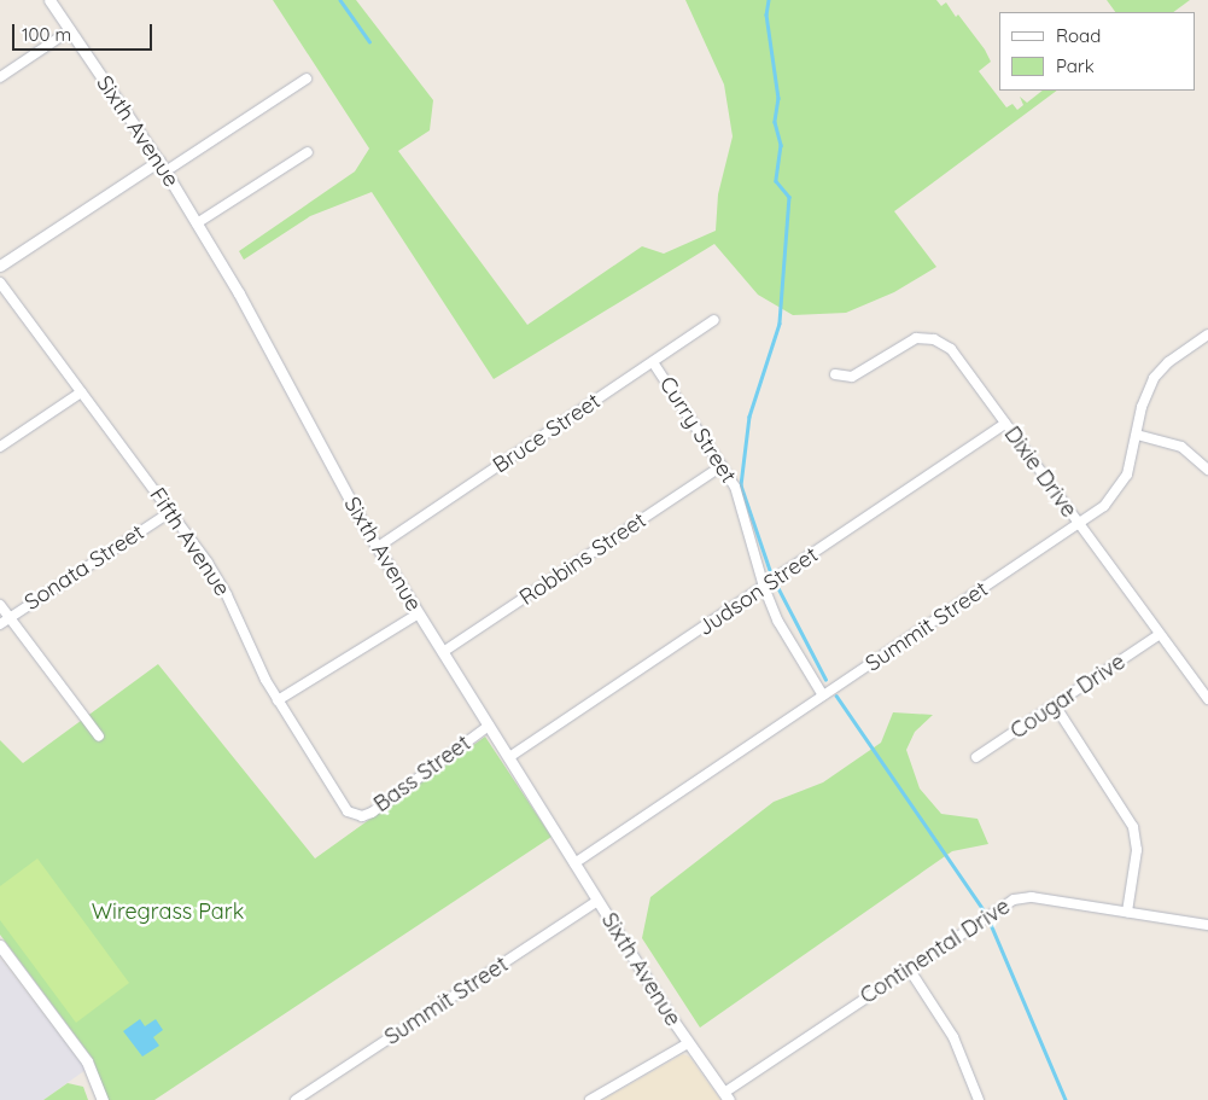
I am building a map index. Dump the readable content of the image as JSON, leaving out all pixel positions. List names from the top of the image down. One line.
{"streets":{"street":["Sixth Avenue","Curry Street","Bruce Street","Dixie Drive","Fifth Avenue","Robbins Street","Sonata Street","Judson Street","Summit Street","Cougar Drive","Bass Street","Continental Drive"]},"crossings":[["Sixth Avenue","Bruce Street"],["Sixth Avenue","Robbins Street"],["Sixth Avenue","Judson Street"],["Sixth Avenue","Summit Street"],["Sixth Avenue","Bass Street"],["Sixth Avenue","Continental Drive"],["Curry Street","Bruce Street"],["Curry Street","Robbins Street"],["Curry Street","Judson Street"],["Curry Street","Summit Street"],["Dixie Drive","Judson Street"],["Dixie Drive","Summit Street"],["Dixie Drive","Cougar Drive"],["Fifth Avenue","Sonata Street"],["Fifth Avenue","Bass Street"]],"parks":["Wiregrass Park"],"legend":["Road","Park"],"scale_bar":"100 m"}
